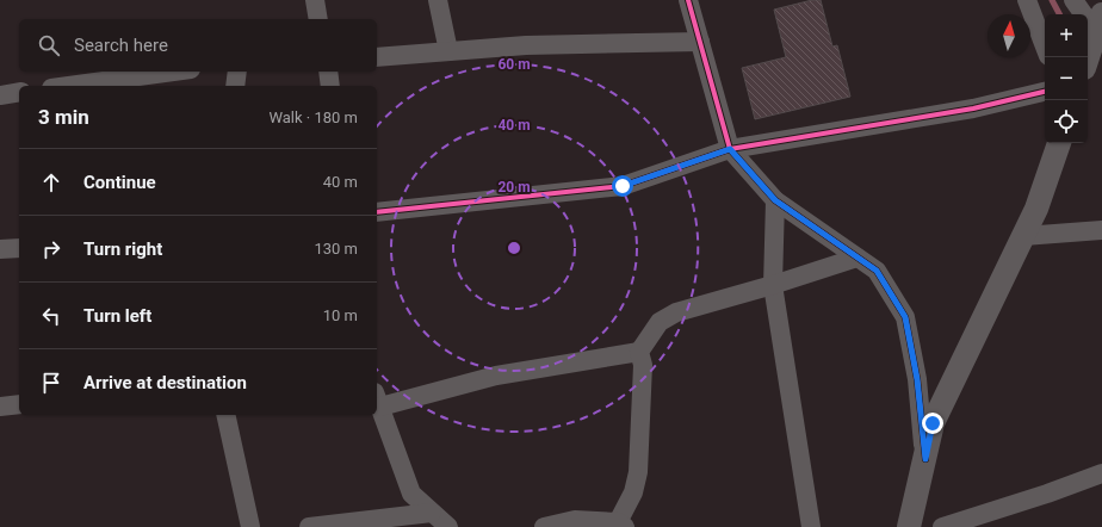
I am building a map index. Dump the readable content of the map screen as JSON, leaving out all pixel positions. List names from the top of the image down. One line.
{"north":"top","page":{"map_buttons":["+","−"],"search":"Search here","heading":["3 min","Walk · 180 m"],"list":[["Continue","40 m"],["Turn right","130 m"],["Turn left","10 m"],"Arrive at destination"]},"rings":["60 m","40 m","20 m"]}
